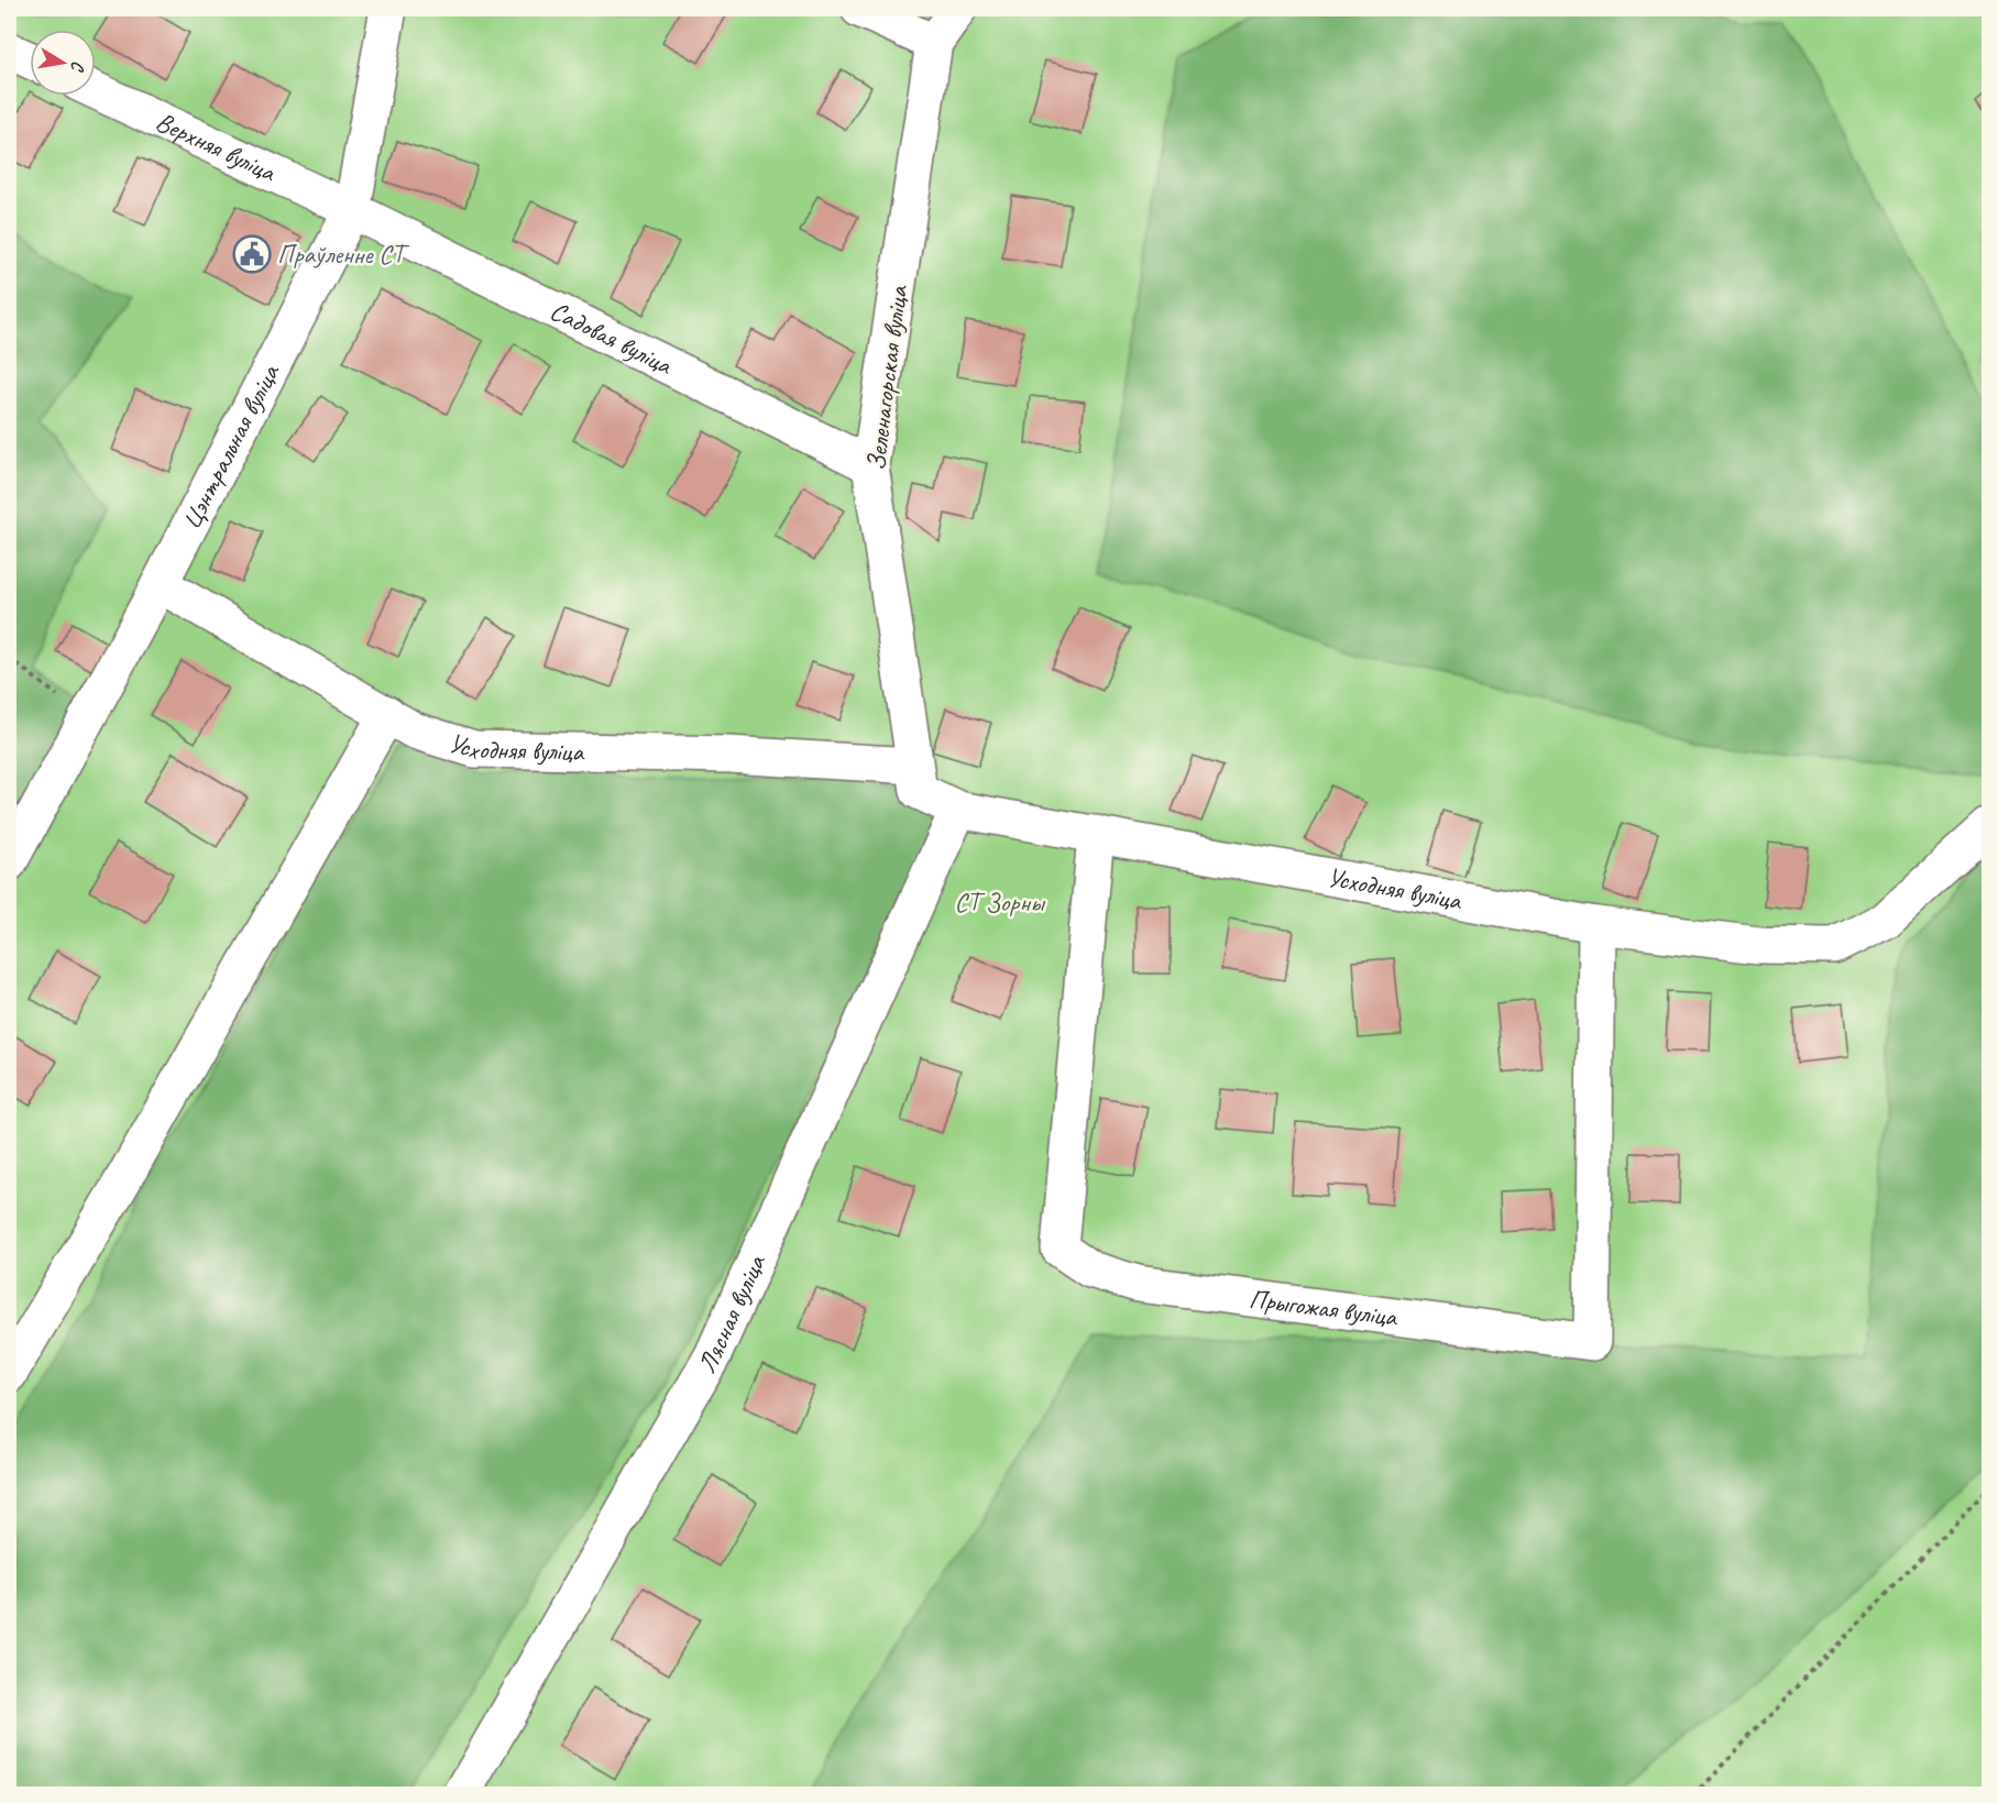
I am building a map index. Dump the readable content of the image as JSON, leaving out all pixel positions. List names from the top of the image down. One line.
{"streets":{"street":["Верхняя вуліца","Садовая вуліца","Зеленагорская вуліца","Цэнтральная вуліца","Усходняя вуліца","Прыгожая вуліца","Лясная вуліца"]},"crossings":[["Верхняя вуліца","Садовая вуліца"],["Верхняя вуліца","Цэнтральная вуліца"],["Садовая вуліца","Зеленагорская вуліца"],["Садовая вуліца","Цэнтральная вуліца"],["Зеленагорская вуліца","Усходняя вуліца"],["Зеленагорская вуліца","Лясная вуліца"],["Цэнтральная вуліца","Усходняя вуліца"],["Усходняя вуліца","Прыгожая вуліца"],["Усходняя вуліца","Лясная вуліца"]],"parks":["СТ Зорны"],"places":{"public building":["Праўленне СТ"]},"north":"right"}
